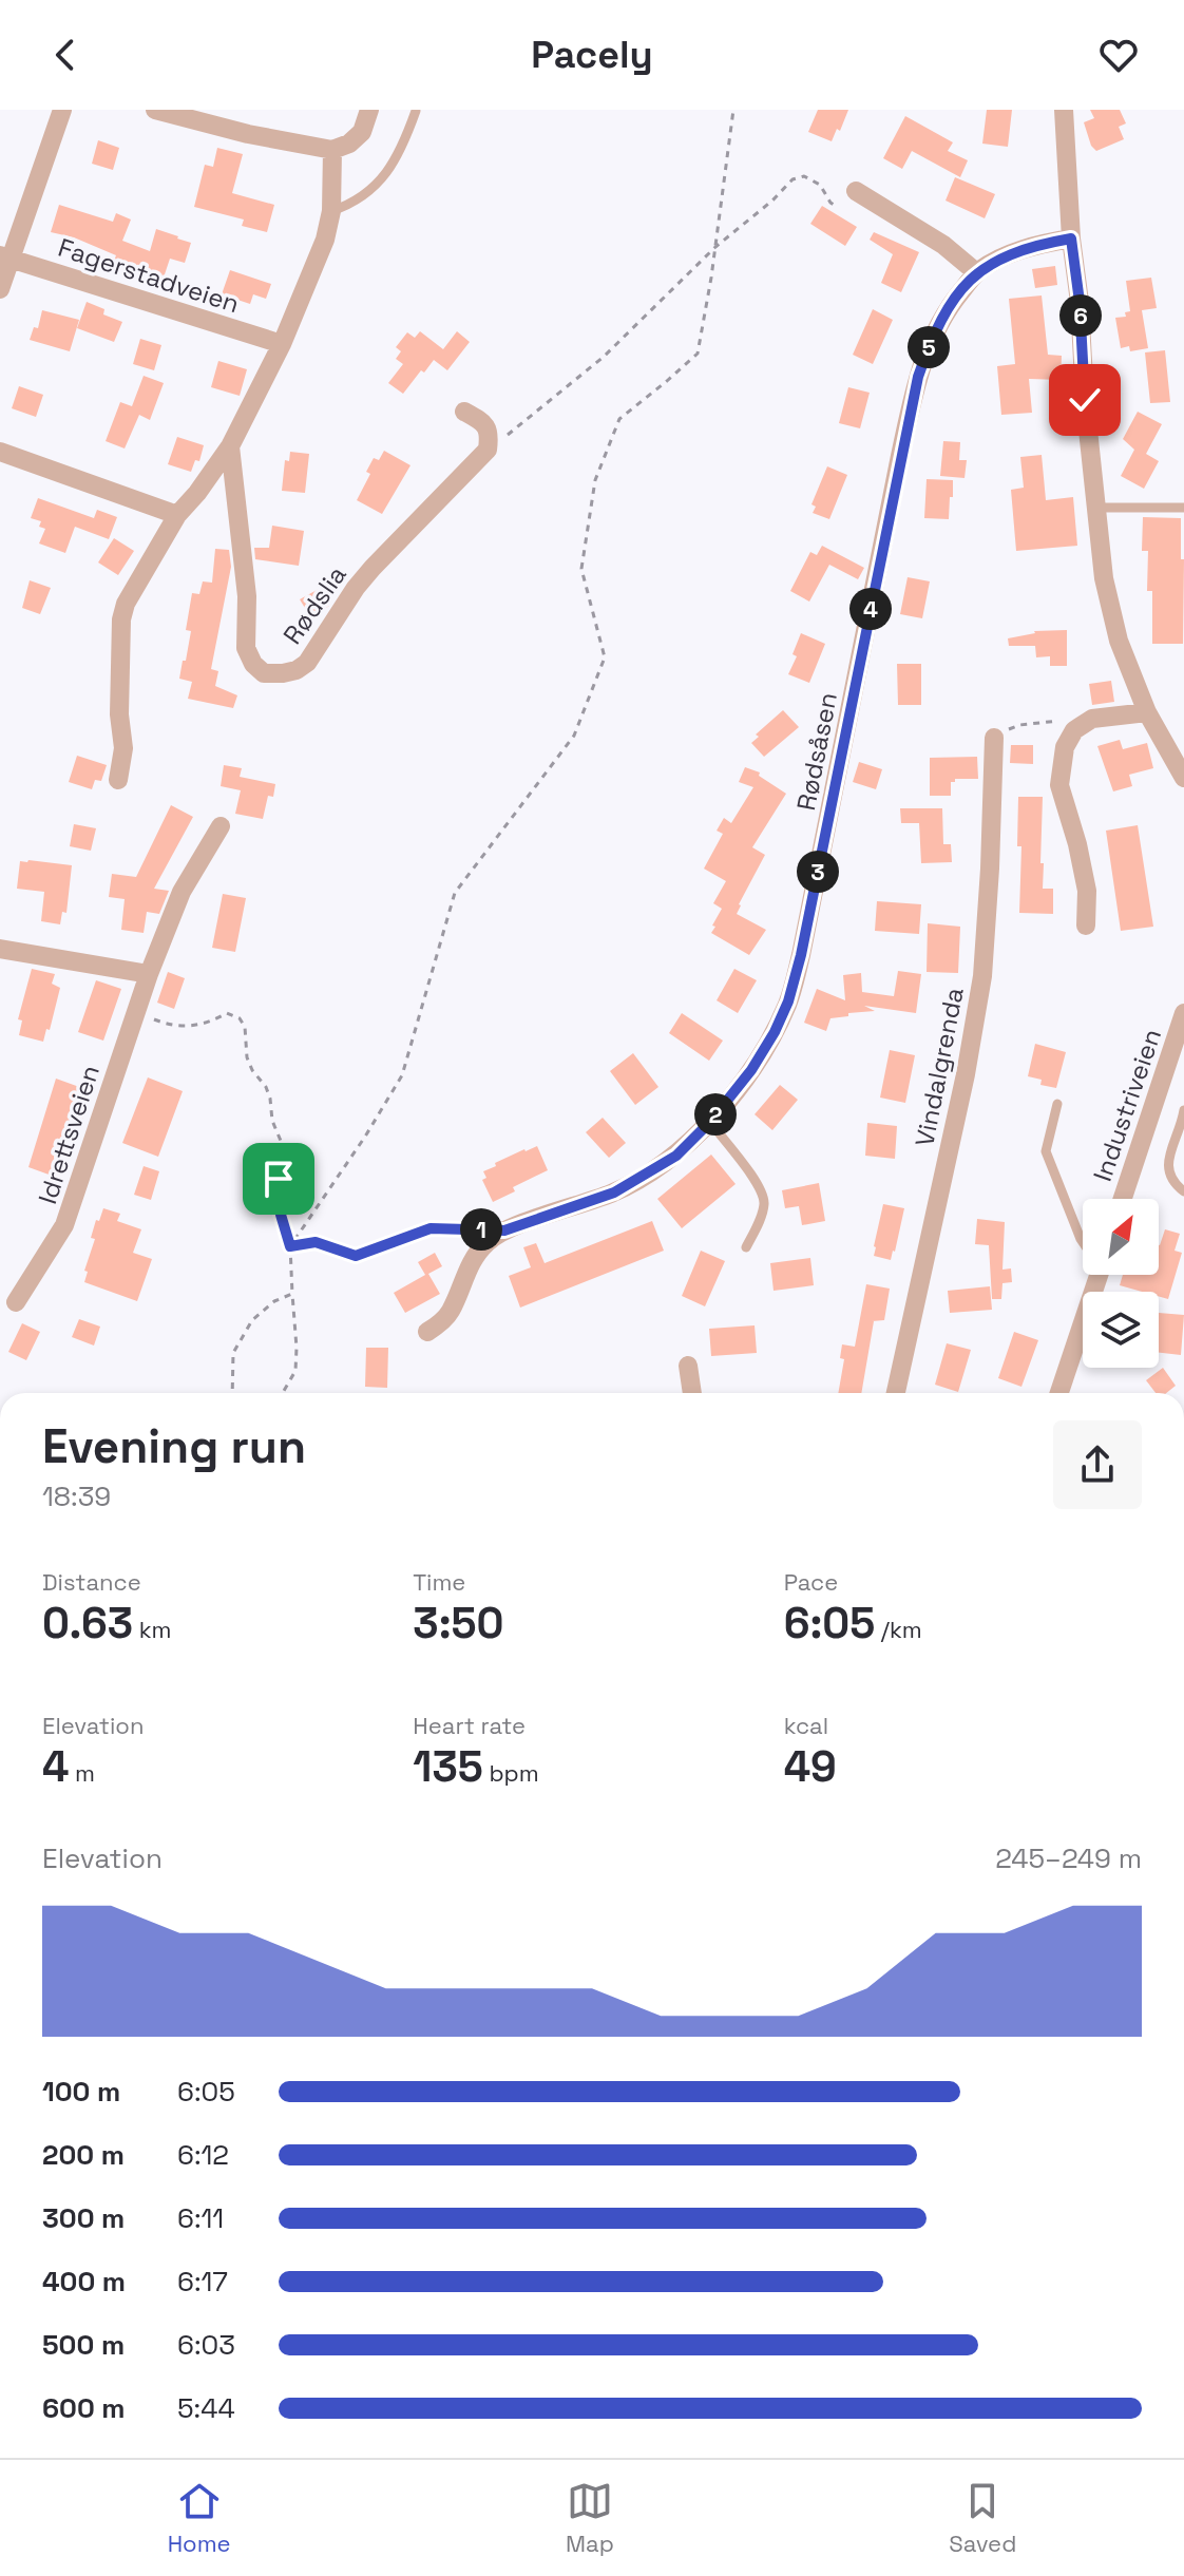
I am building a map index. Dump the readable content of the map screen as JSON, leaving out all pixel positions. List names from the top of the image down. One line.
{"streets":{"street":["Fagerstadveien","Rødslia","Rødsåsen","Vindalgrenda","Industriveien","Idrettsveien"]},"north":"top right","page":{"header":"Pacely","pins":["6","5","4","3","2","1"],"heading":["Evening run","18:39"],"stats":[["Distance","0.63 km"],["Time","3:50"],["Pace","6:05 /km"],["Elevation","4 m"],["Heart rate","135 bpm"],["kcal","49"]],"chart":["Elevation","245–249 m"],"list":[{"name":"100 m","note":"6:05"},{"name":"200 m","note":"6:12"},{"name":"300 m","note":"6:11"},{"name":"400 m","note":"6:17"},{"name":"500 m","note":"6:03"},{"name":"600 m","note":"5:44"}],"tabs":["Home","Map","Saved"]}}
